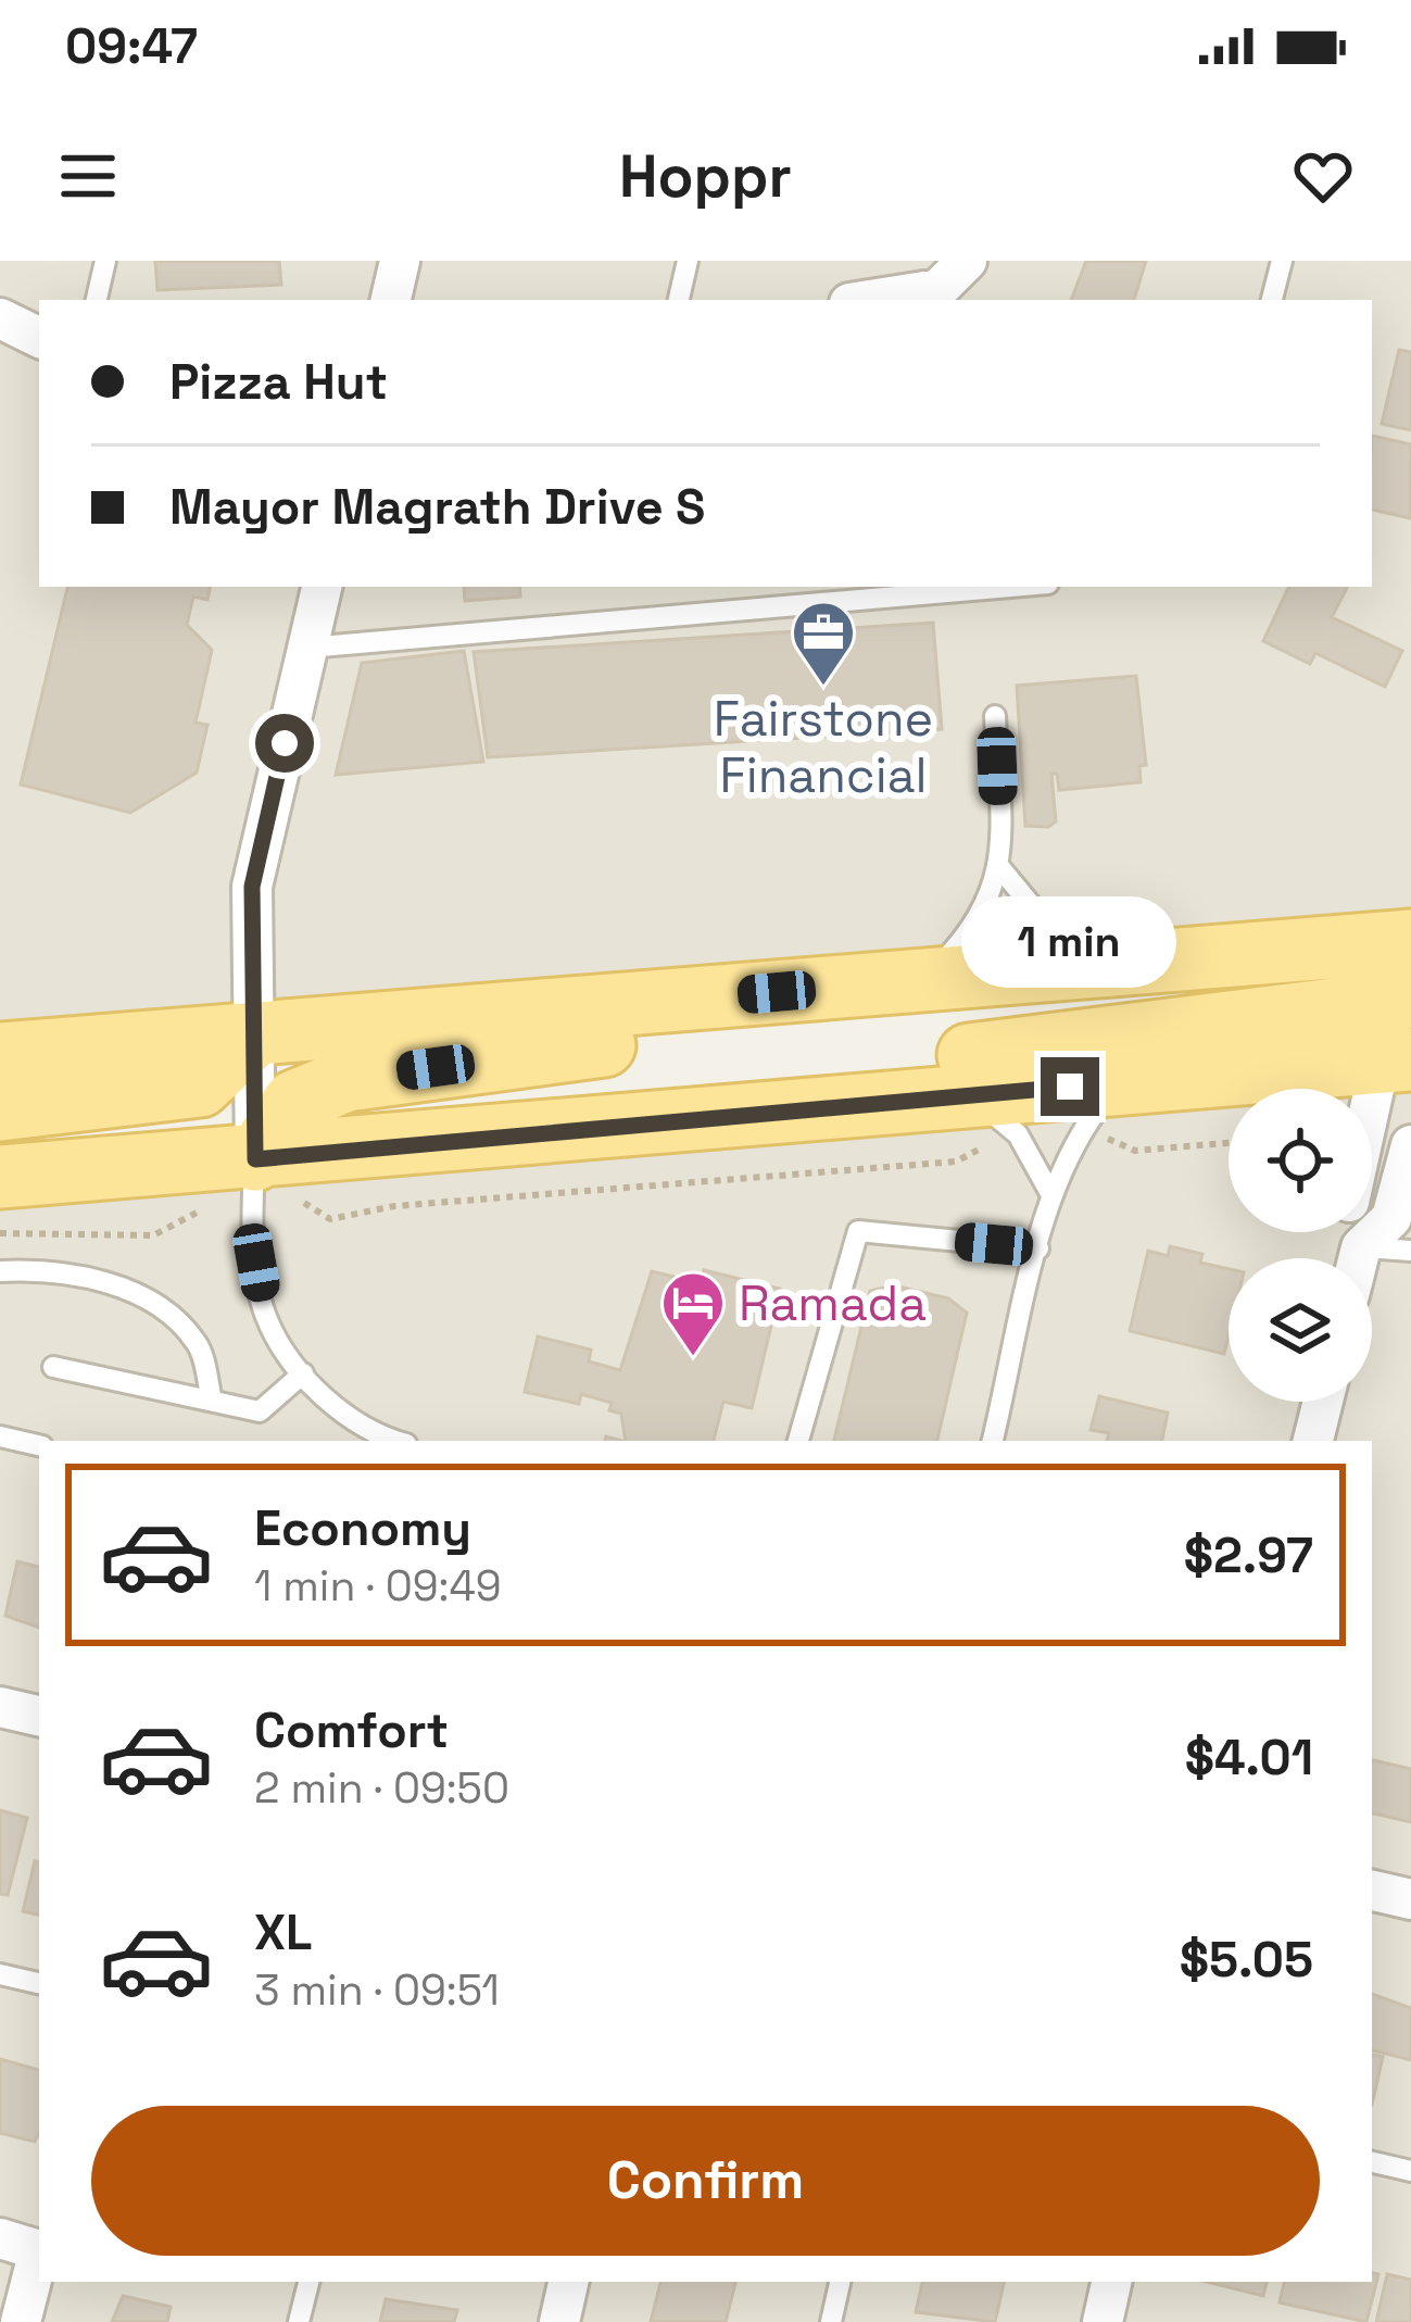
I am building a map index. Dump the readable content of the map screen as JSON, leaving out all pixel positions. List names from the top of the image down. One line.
{"places":{"office":["Fairstone Financial"],"hotel":["Ramada"]},"page":{"status":"09:47","header":"Hoppr","banner":["Pizza Hut","Mayor Magrath Drive S"],"bubble":"1 min","list":[{"name":"Economy","note":"1 min · 09:49","value":"$2.97"},{"name":"Comfort","note":"2 min · 09:50","value":"$4.01"},{"name":"XL","note":"3 min · 09:51","value":"$5.05"}],"buttons":"Confirm"}}
